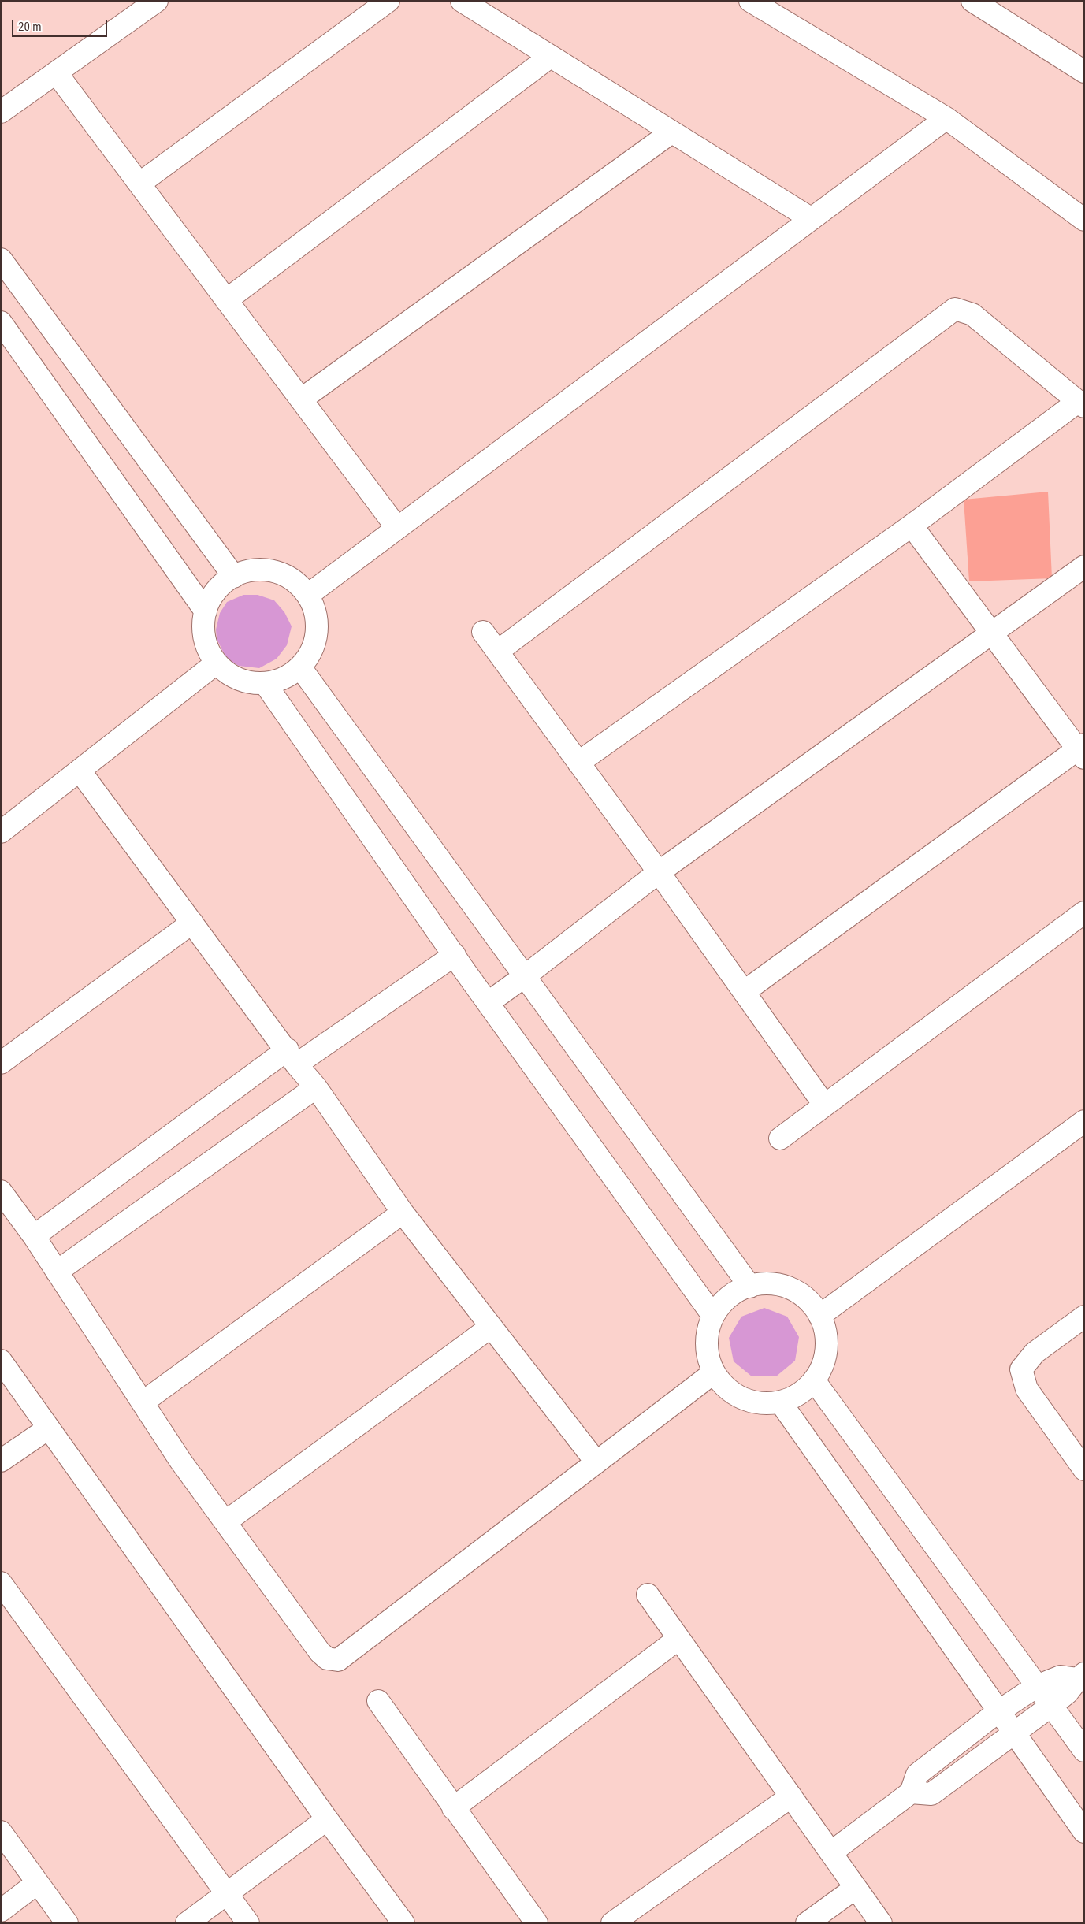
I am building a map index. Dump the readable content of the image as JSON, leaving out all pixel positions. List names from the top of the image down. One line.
{"scale_bar":"20 m"}
